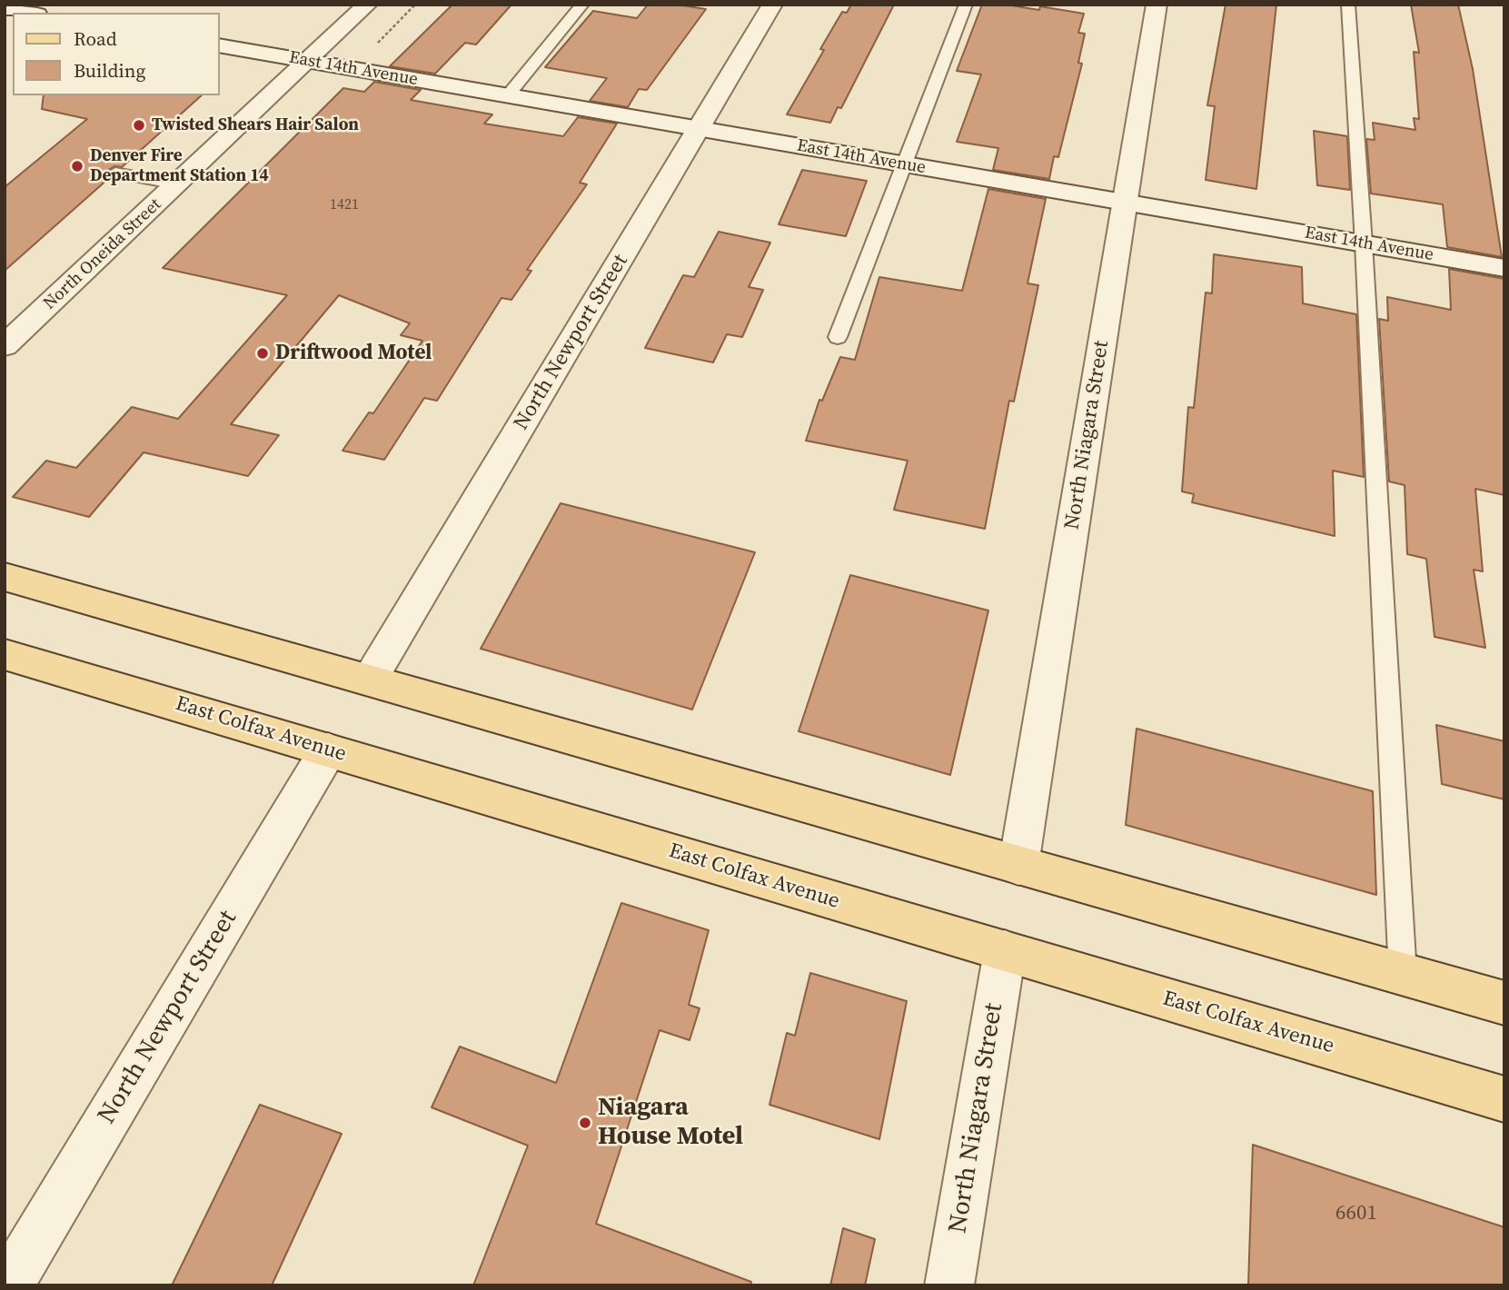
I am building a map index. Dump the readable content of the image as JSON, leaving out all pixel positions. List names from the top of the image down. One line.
{"streets":{"main road":["East Colfax Avenue"],"street":["East 14th Avenue","North Oneida Street","North Newport Street","North Niagara Street"]},"crossings":[["East 14th Avenue","North Oneida Street"],["East 14th Avenue","North Newport Street"],["East 14th Avenue","North Niagara Street"],["North Newport Street","East Colfax Avenue"],["North Niagara Street","East Colfax Avenue"]],"places":["Twisted Shears Hair Salon","Denver Fire Department Station 14","Driftwood Motel","Niagara House Motel"],"house_numbers":["1421","6601"],"legend":["Road","Building"]}
